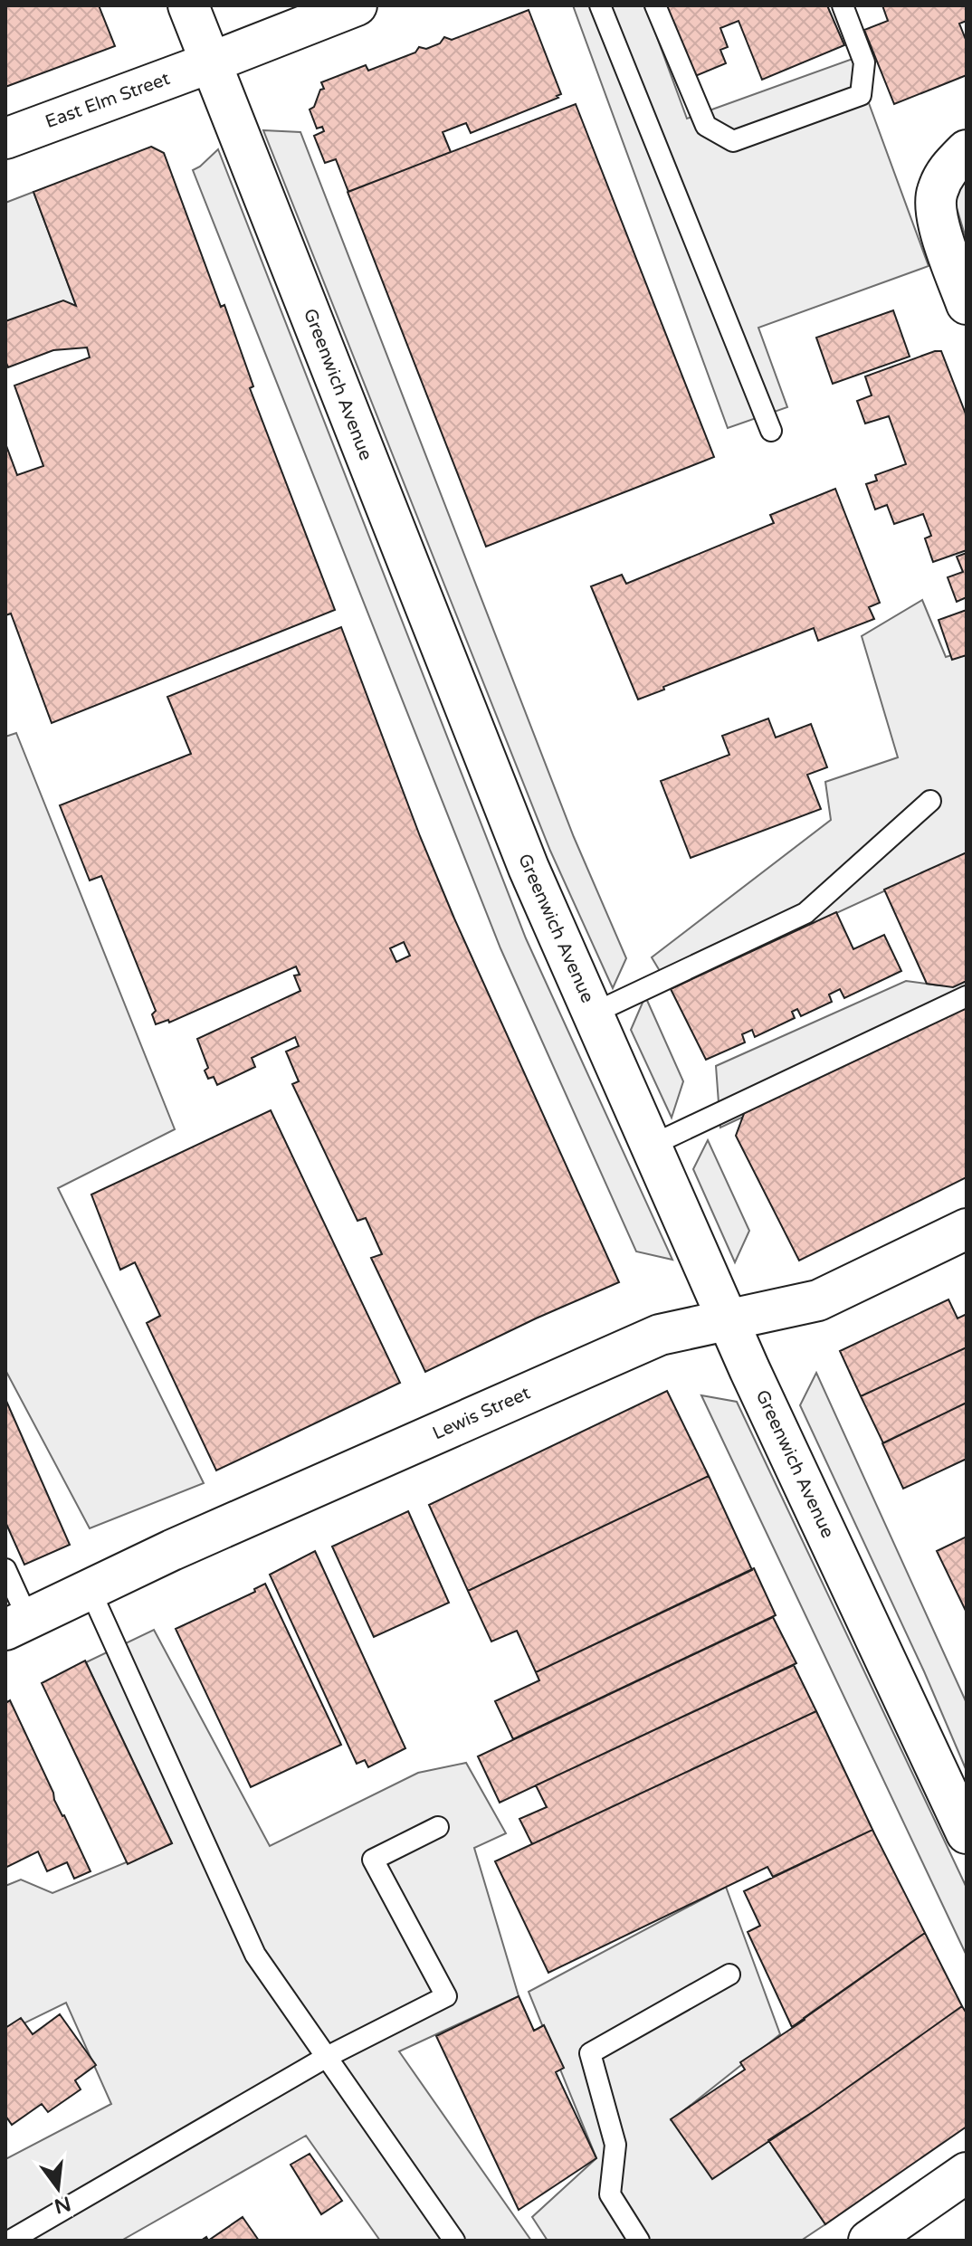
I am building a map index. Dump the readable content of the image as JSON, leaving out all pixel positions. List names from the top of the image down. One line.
{"streets":{"main road":["East Elm Street","Greenwich Avenue","Lewis Street"]},"crossings":[["East Elm Street","Greenwich Avenue"],["Greenwich Avenue","Lewis Street"]],"north":"bottom"}
